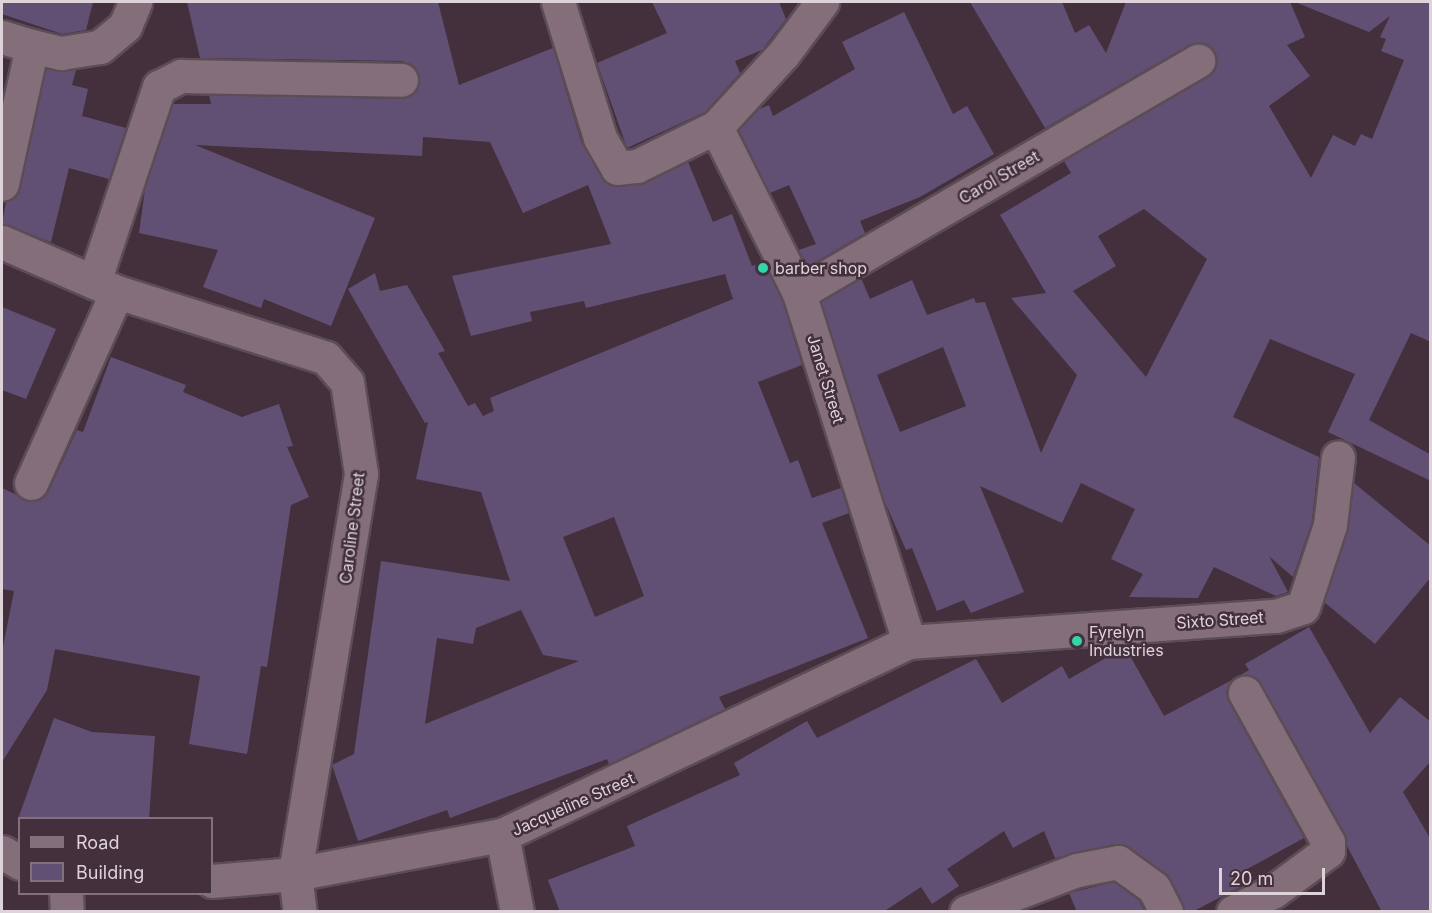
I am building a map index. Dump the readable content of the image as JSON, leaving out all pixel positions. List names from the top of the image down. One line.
{"streets":{"street":["Carol Street","Janet Street","Caroline Street","Sixto Street","Jacqueline Street"]},"crossings":[["Carol Street","Janet Street"],["Janet Street","Sixto Street"],["Janet Street","Jacqueline Street"],["Caroline Street","Jacqueline Street"],["Sixto Street","Jacqueline Street"]],"places":["barber shop","Fyrelyn Industries"],"legend":["Road","Building"],"scale_bar":"20 m"}
